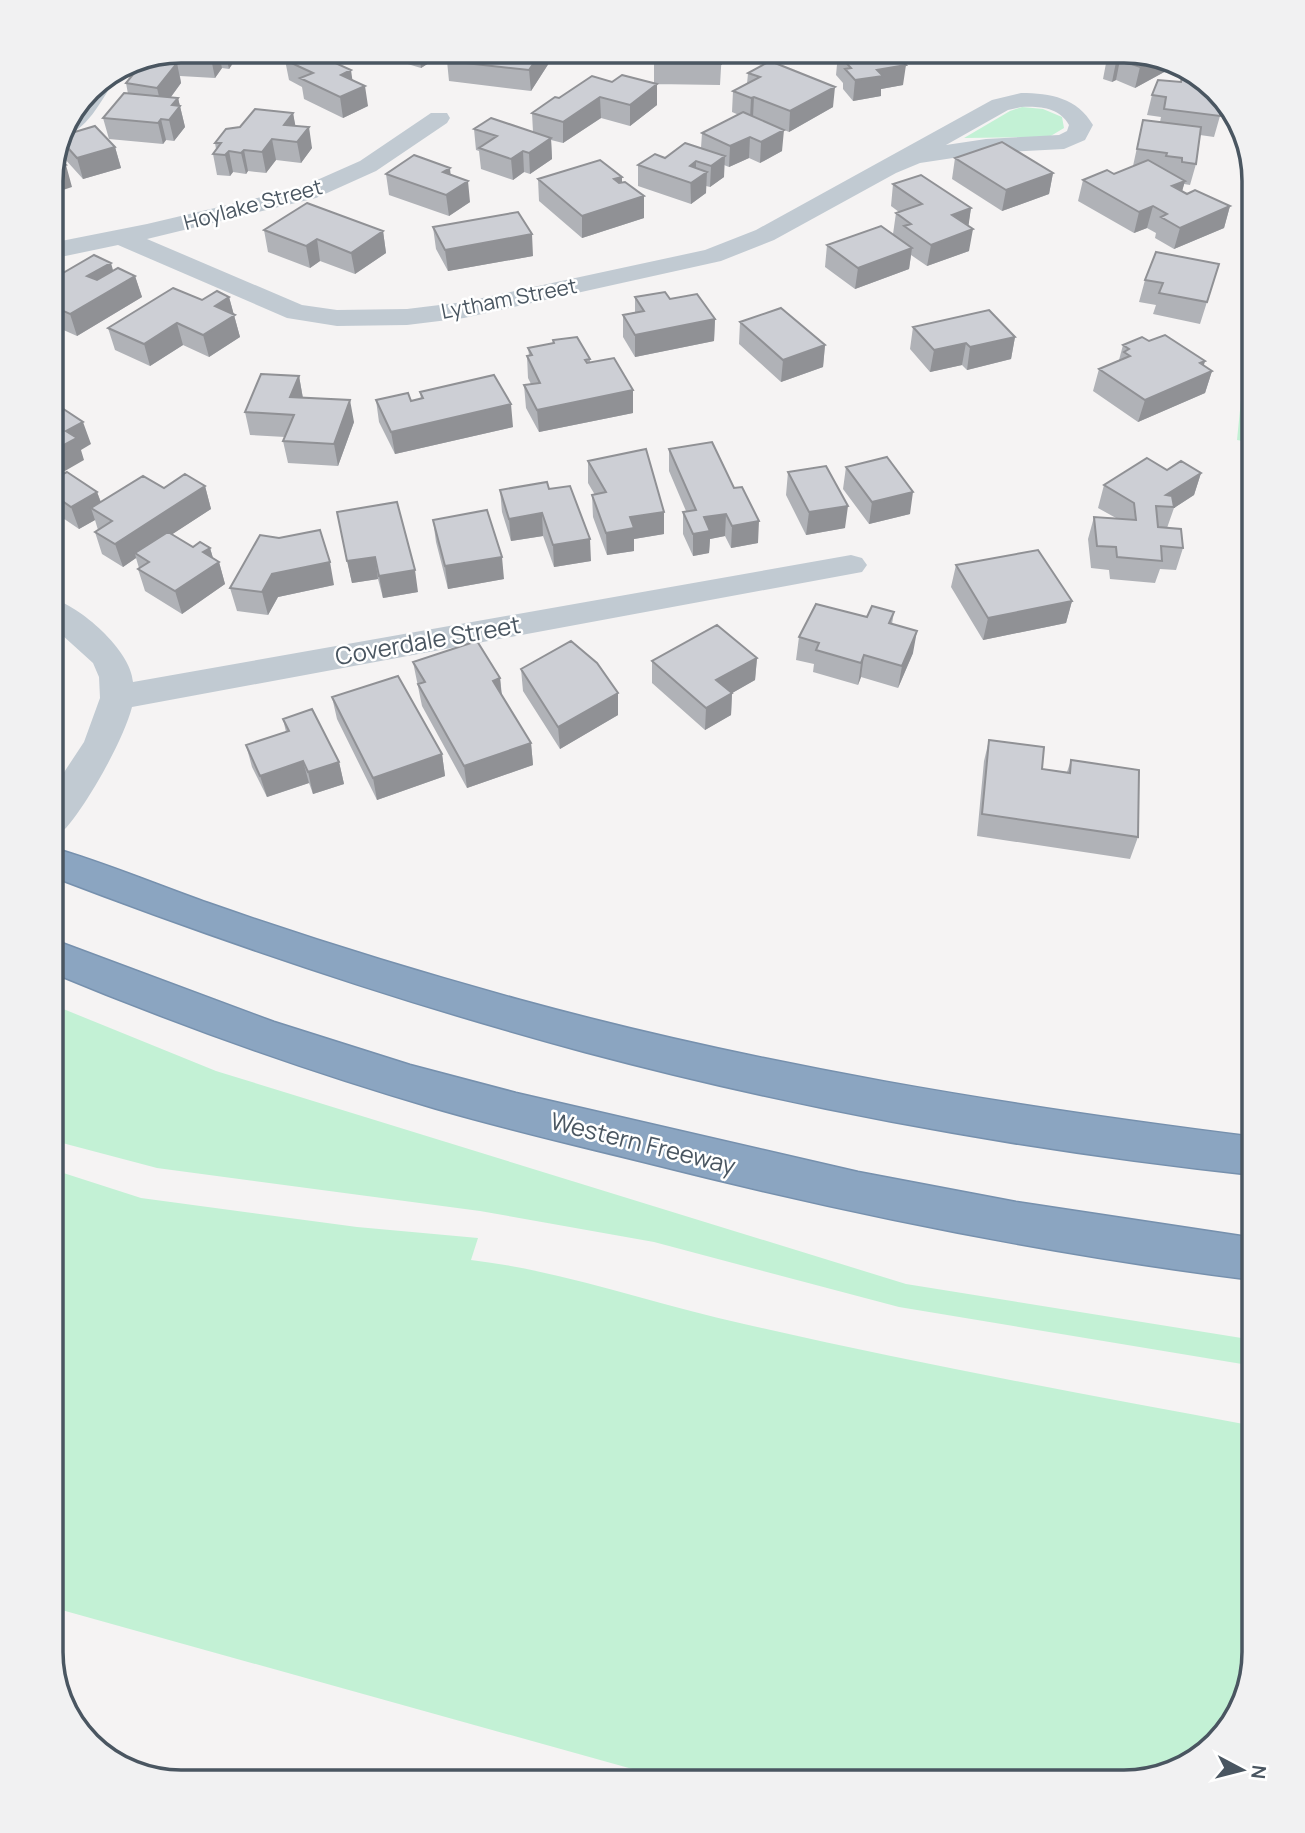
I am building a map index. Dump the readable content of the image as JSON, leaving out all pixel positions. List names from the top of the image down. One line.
{"streets":{"highway":["Western Freeway"],"street":["Hoylake Street","Lytham Street","Coverdale Street"]},"crossings":[["Hoylake Street","Lytham Street"]],"north":"right"}
